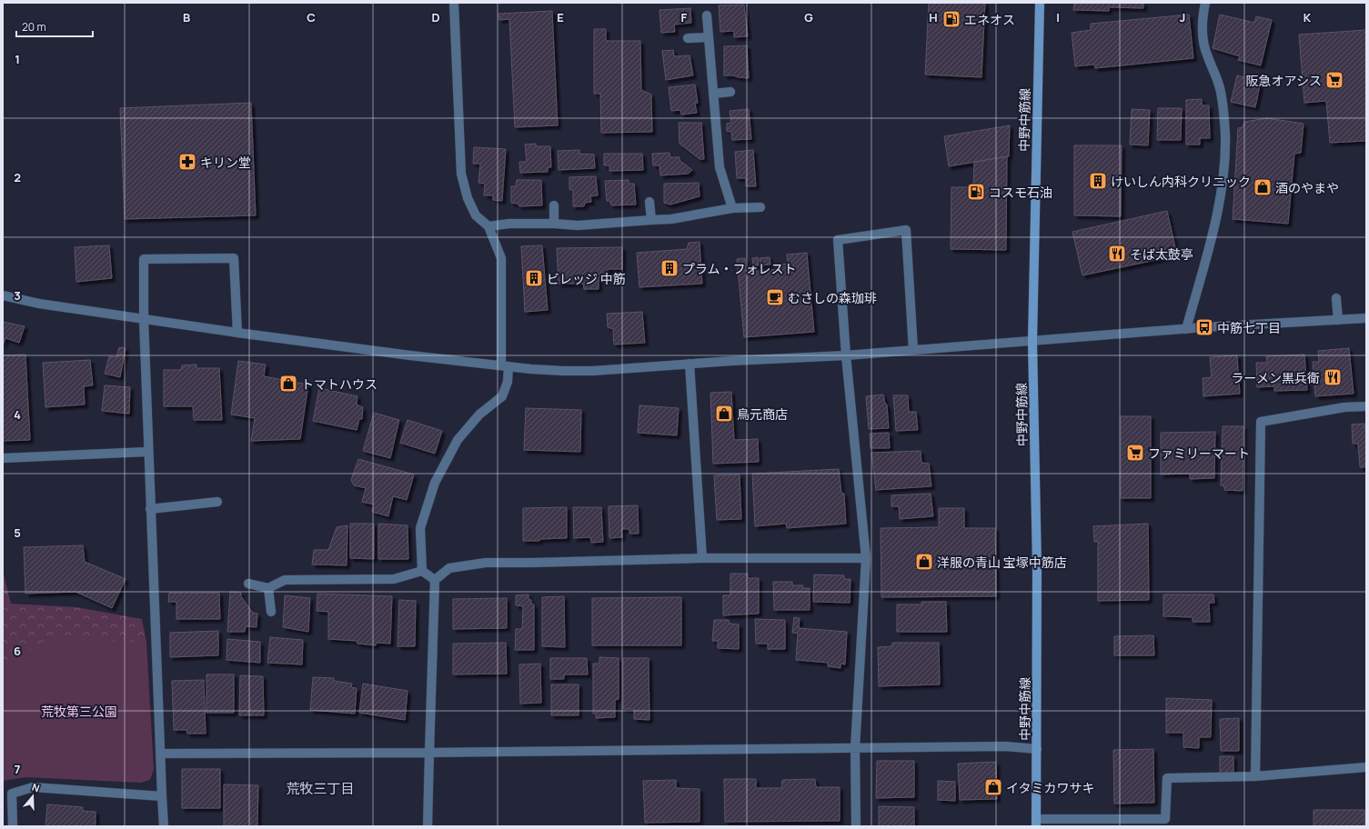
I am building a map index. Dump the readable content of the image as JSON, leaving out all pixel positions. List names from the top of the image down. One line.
{"streets":{"main road":["中野中筋線"]},"districts":["荒牧三丁目"],"parks":["荒牧第三公園"],"places":{"fuel station":["エネオス","コスモ石油"],"supermarket":["阪急オアシス","ファミリーマート"],"pharmacy":["キリン堂"],"building":["けいしん内科クリニック","プラム・フォレスト","ビレッジ 中筋"],"shop":["酒のやまや","トマトハウス","鳥元商店","洋服の青山 宝塚中筋店","イタミカワサキ"],"restaurant":["そば太鼓亭","ラーメン黒兵衛"],"cafe":["むさしの森珈琲"],"bus stop":["中筋七丁目"]},"scale_bar":"20 m","north":"top","grid":{"columns":["B","C","D","E","F","G","H","I","J","K"],"rows":["1","2","3","4","5","6","7"]}}
